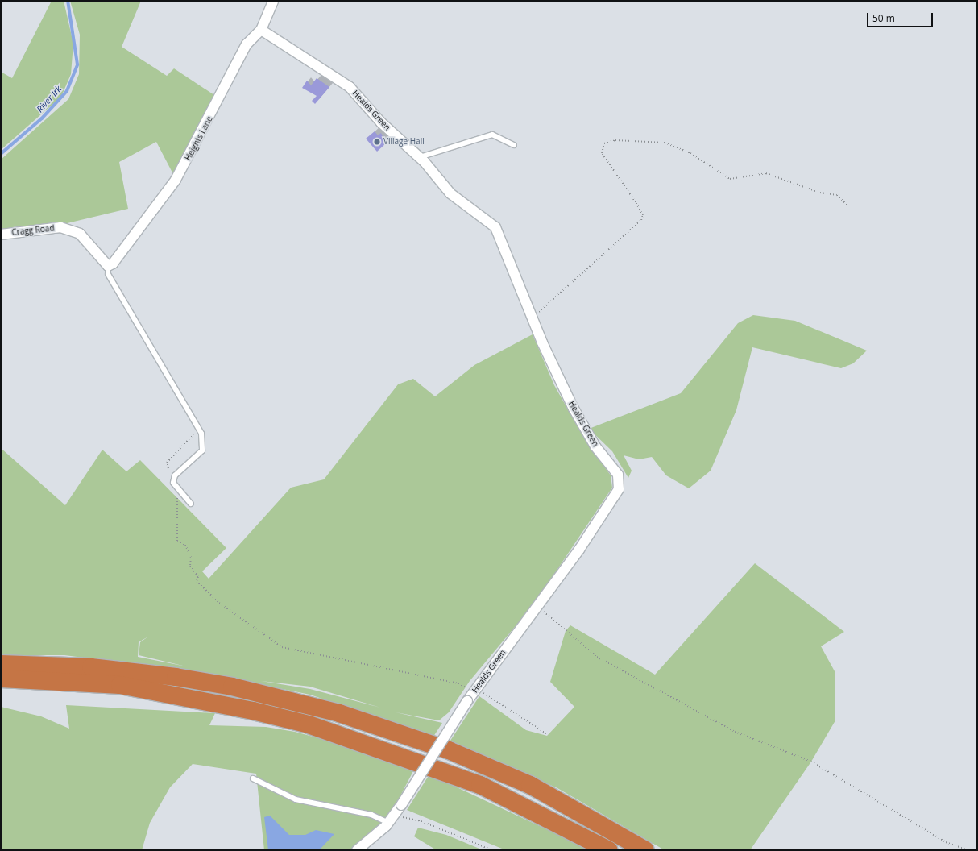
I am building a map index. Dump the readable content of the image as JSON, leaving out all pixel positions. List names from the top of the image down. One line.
{"streets":{"street":["Healds Green","Heights Lane","Cragg Road"]},"crossings":[["Healds Green","Heights Lane"],["Heights Lane","Cragg Road"]],"water":["River Irk"],"places":["Village Hall"],"scale_bar":"50 m"}
